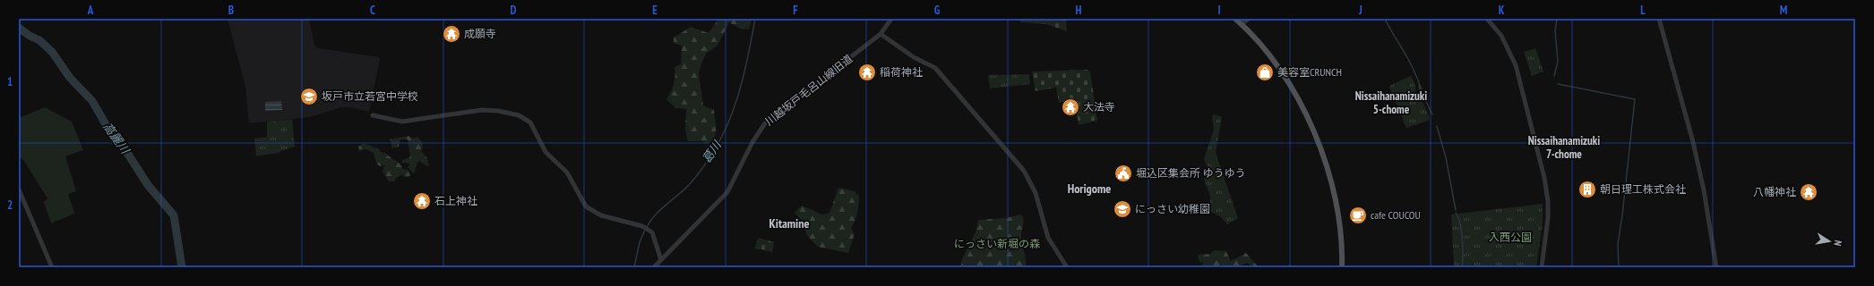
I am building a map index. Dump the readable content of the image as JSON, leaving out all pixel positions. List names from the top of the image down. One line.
{"streets":{"street":["川越坂戸毛呂山線旧道"]},"districts":["Nissaihanamizuki 5-chome","Nissaihanamizuki 7-chome","Horigome","Kitamine"],"water":["高麗川","葛川"],"parks":["入西公園","にっさい新堀の森"],"places":{"temple":["成願寺","稲荷神社","大法寺","八幡神社","石上神社"],"shop":["美容室CRUNCH"],"school or university":["坂戸市立若宮中学校","にっさい幼稚園"],"public building":["堀込区集会所 ゆうゆう"],"building":["朝日理工株式会社"],"cafe":["cafe COUCOU"]},"north":"right","grid":{"columns":["A","B","C","D","E","F","G","H","I","J","K","L","M"],"rows":["1","2"]}}
